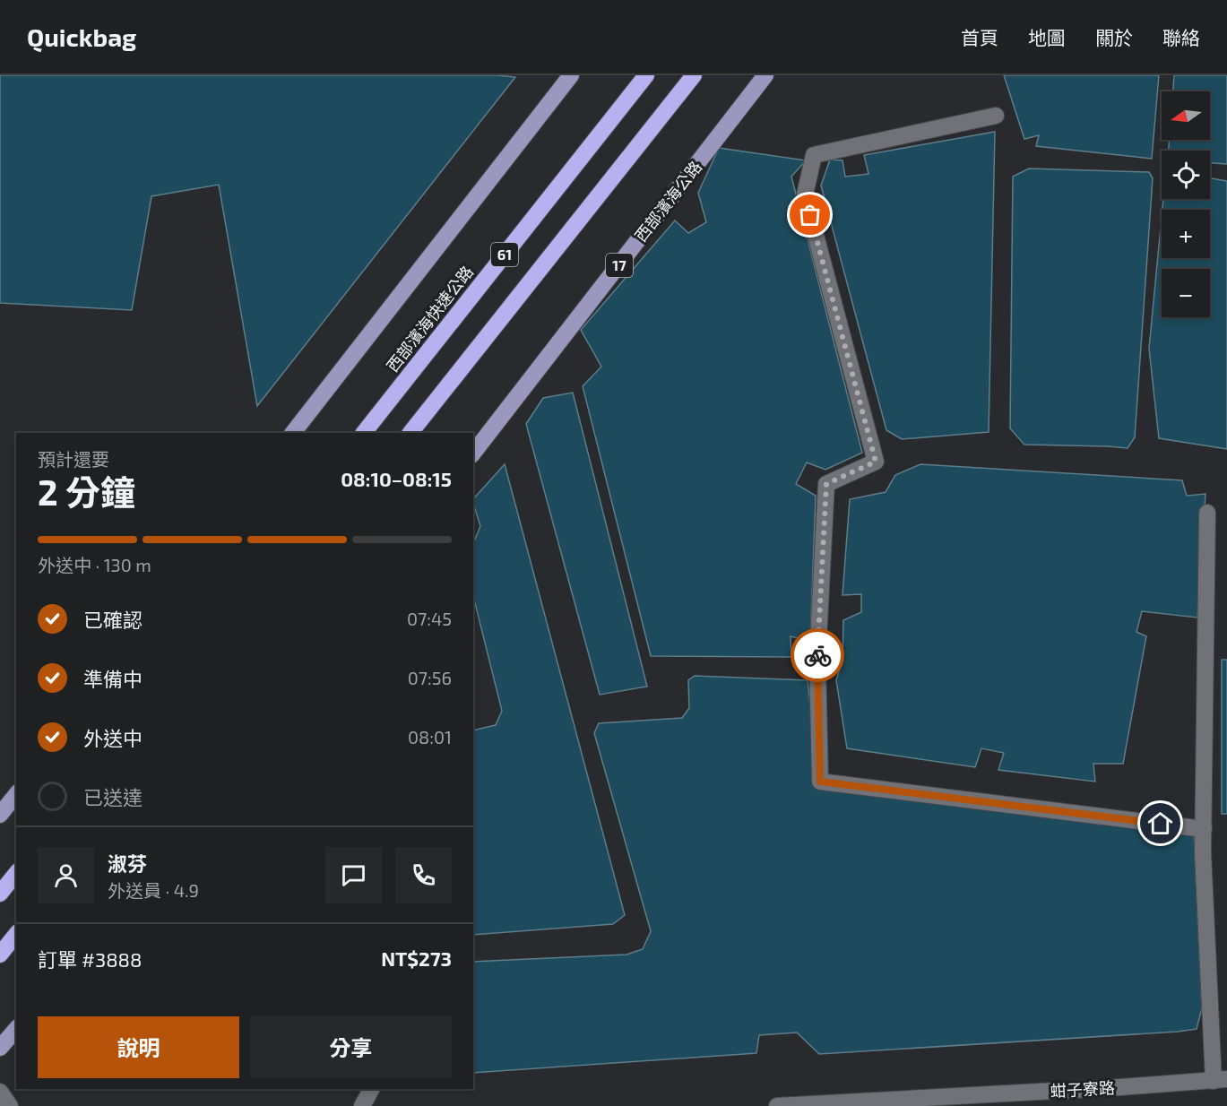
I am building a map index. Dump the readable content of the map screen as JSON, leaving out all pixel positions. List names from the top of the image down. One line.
{"streets":{"highway":["61","西部濱海快速公路"],"main road":["西部濱海公路","17"],"street":["蚶子寮路"]},"north":"left","page":{"header":"Quickbag","nav":["首頁","地圖","關於","聯絡"],"map_buttons":["+","−"],"heading":["2 分鐘","預計還要","08:10–08:15"],"panel":["淑芬","外送員 · 4.9","訂單 #3888","NT$273"],"bar":"外送中 · 130 m","list":[["已確認","07:45"],["準備中","07:56"],["外送中","08:01"],"已送達"],"buttons":["說明","分享"]}}
